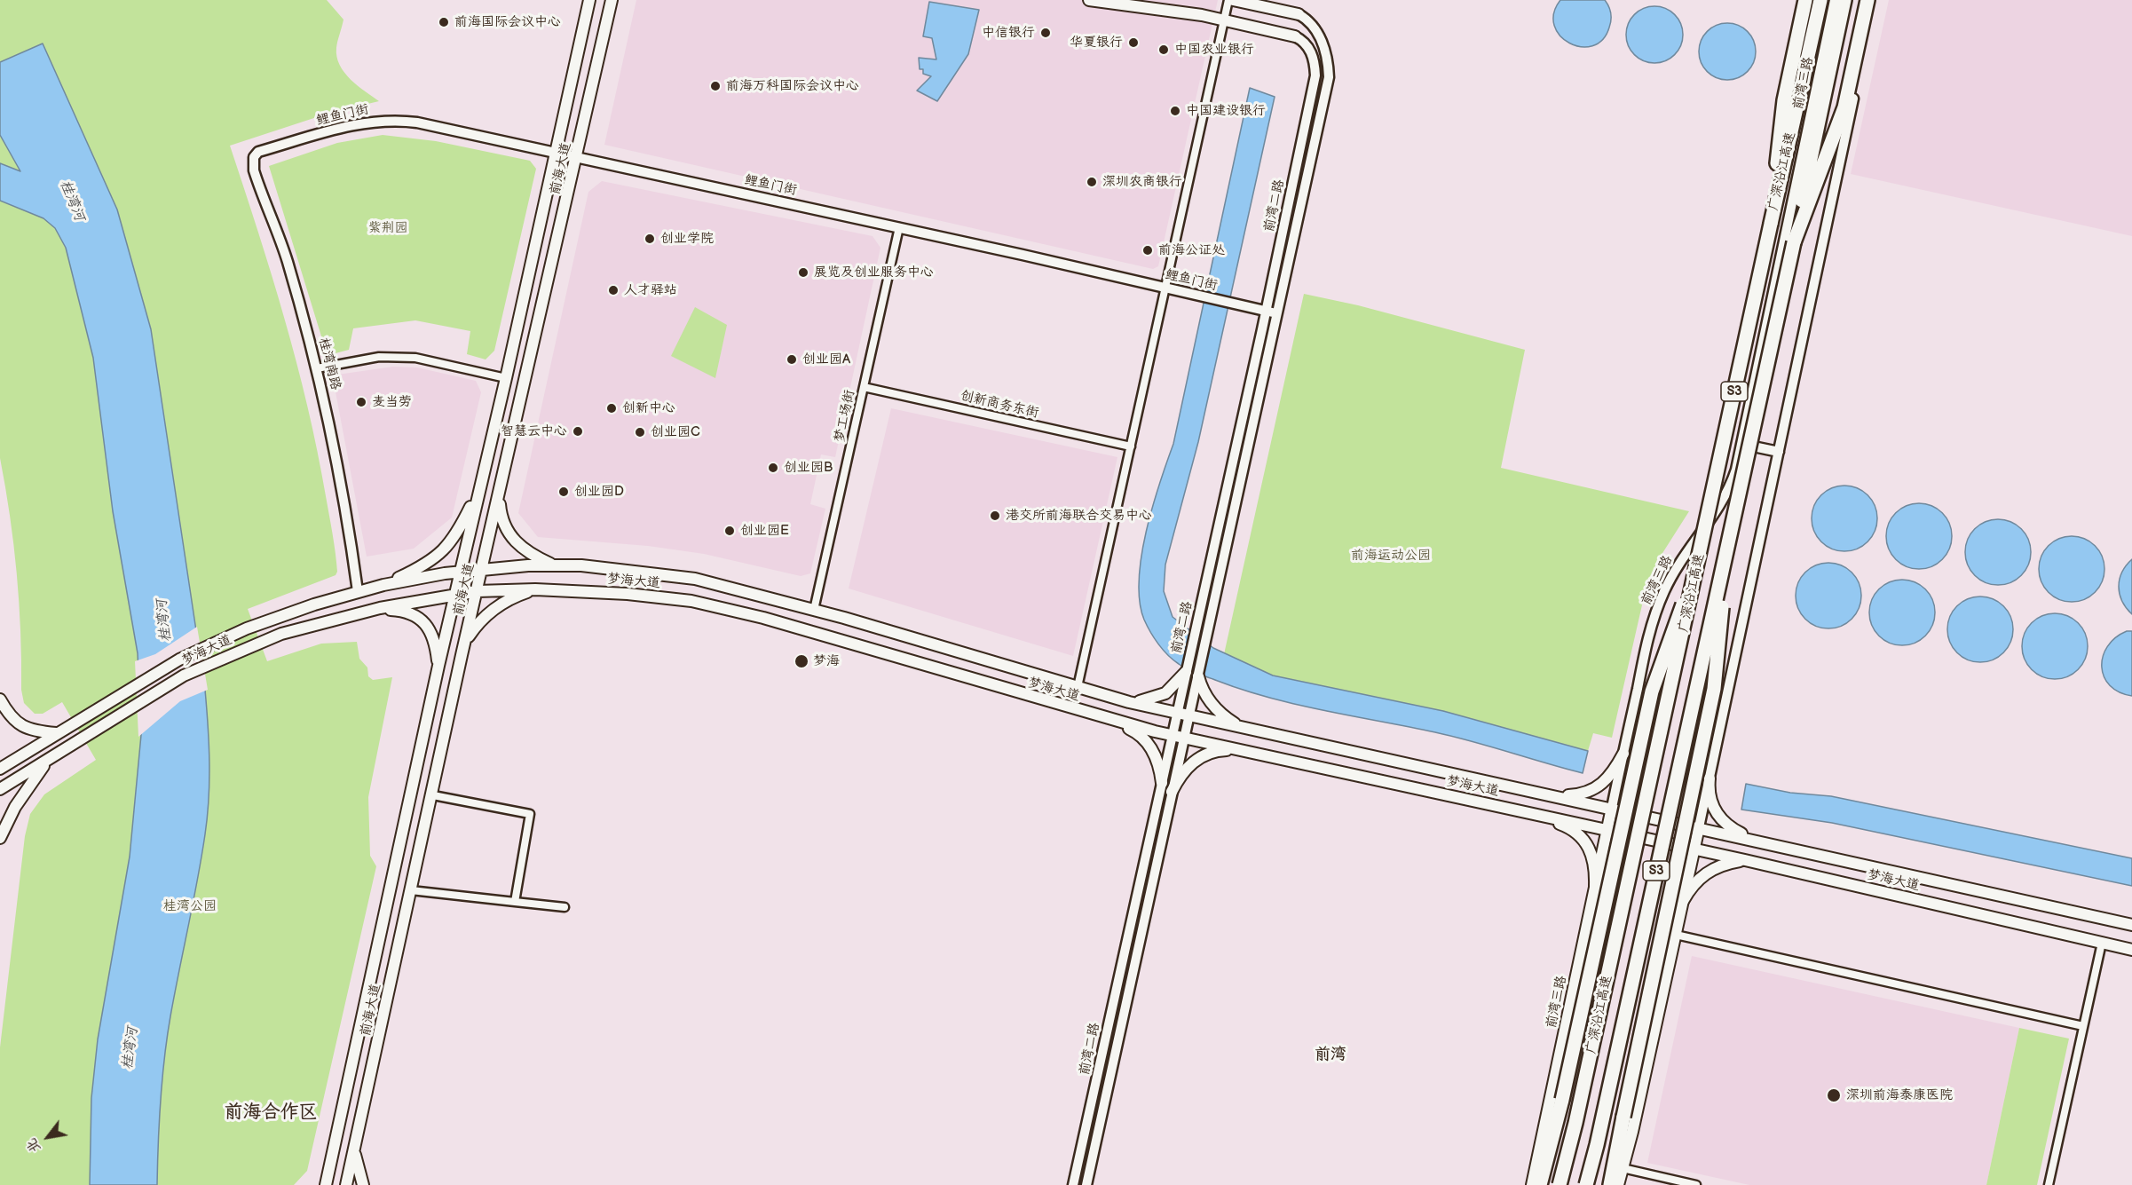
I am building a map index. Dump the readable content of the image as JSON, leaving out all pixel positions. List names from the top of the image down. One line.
{"streets":{"highway":["广深沿江高速","S3"],"main road":["前湾三路","前海大道","梦海大道"],"street":["鲤鱼门街","前湾二路","桂湾南路","创新商务东街","梦工场街"]},"crossings":[["前湾三路","梦海大道"],["鲤鱼门街","前海大道"],["鲤鱼门街","前湾二路"],["鲤鱼门街","桂湾南路"],["鲤鱼门街","梦工场街"],["前海大道","梦海大道"],["前湾二路","梦海大道"],["桂湾南路","梦海大道"],["创新商务东街","梦工场街"],["梦工场街","梦海大道"]],"districts":["前湾","前海合作区"],"water":["桂湾河"],"parks":["紫荆园","前海运动公园","桂湾公园"],"places":["前海国际会议中心","中信银行","华夏银行","中国农业银行","前海万科国际会议中心","中国建设银行","深圳农商银行","创业学院","前海公证处","展览及创业服务中心","人才驿站","创业园A","麦当劳","创新中心","智慧云中心","创业园C","创业园B","创业园D","港交所前海联合交易中心","创业园E","梦海","深圳前海泰康医院"],"north":"bottom left"}
